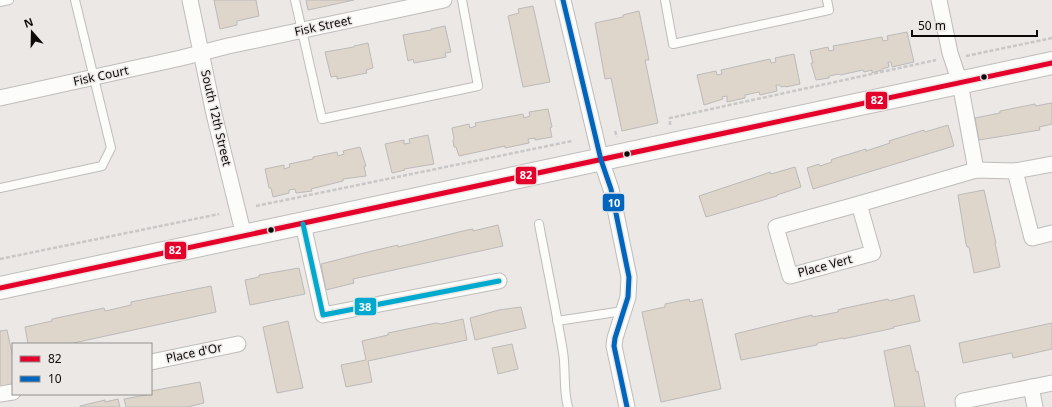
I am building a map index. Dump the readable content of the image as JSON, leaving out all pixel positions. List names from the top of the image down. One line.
{"streets":{"street":["Fisk Street","Fisk Court","South 12th Street","Place Vert","Place d'Or"]},"crossings":[["Fisk Street","Fisk Court"],["Fisk Street","South 12th Street"],["Fisk Court","South 12th Street"]],"lines":["transit line 10","transit line 82","transit line 38"],"legend":["82","10"],"scale_bar":"50 m","north":"top"}
